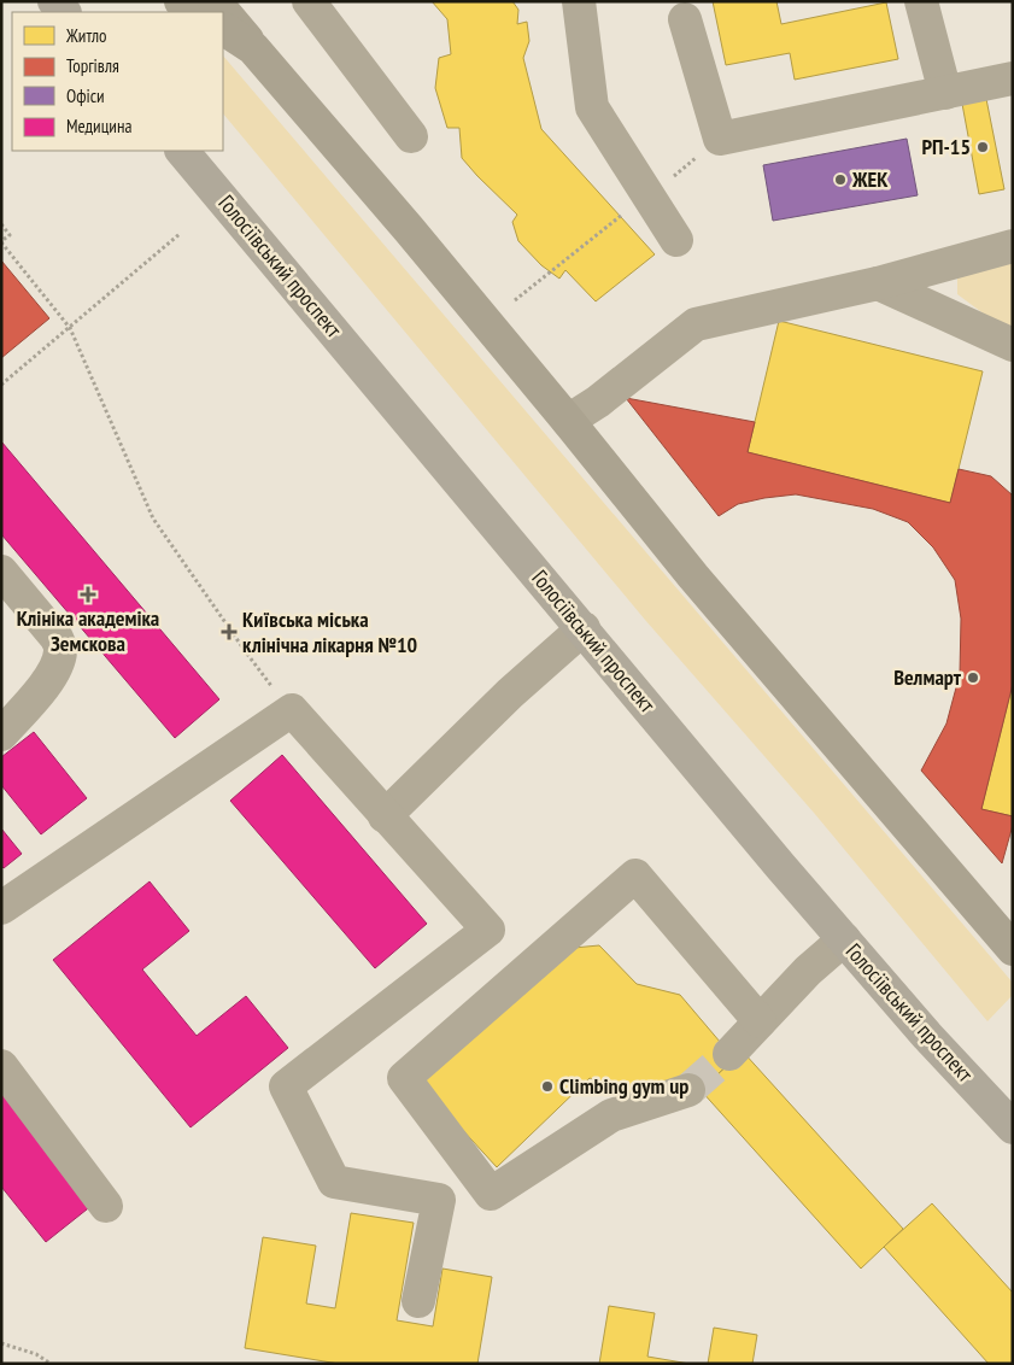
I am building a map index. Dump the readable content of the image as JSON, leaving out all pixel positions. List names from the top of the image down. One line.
{"streets":{"highway":["Голосіївський проспект"]},"places":{"other":["РП-15","ЖЕК","Велмарт","Climbing gym up"],"health":["Клініка академіка Земскова","Київська міська клінічна лікарня №10"]},"legend":["Житло","Торгівля","Офіси","Медицина"]}
